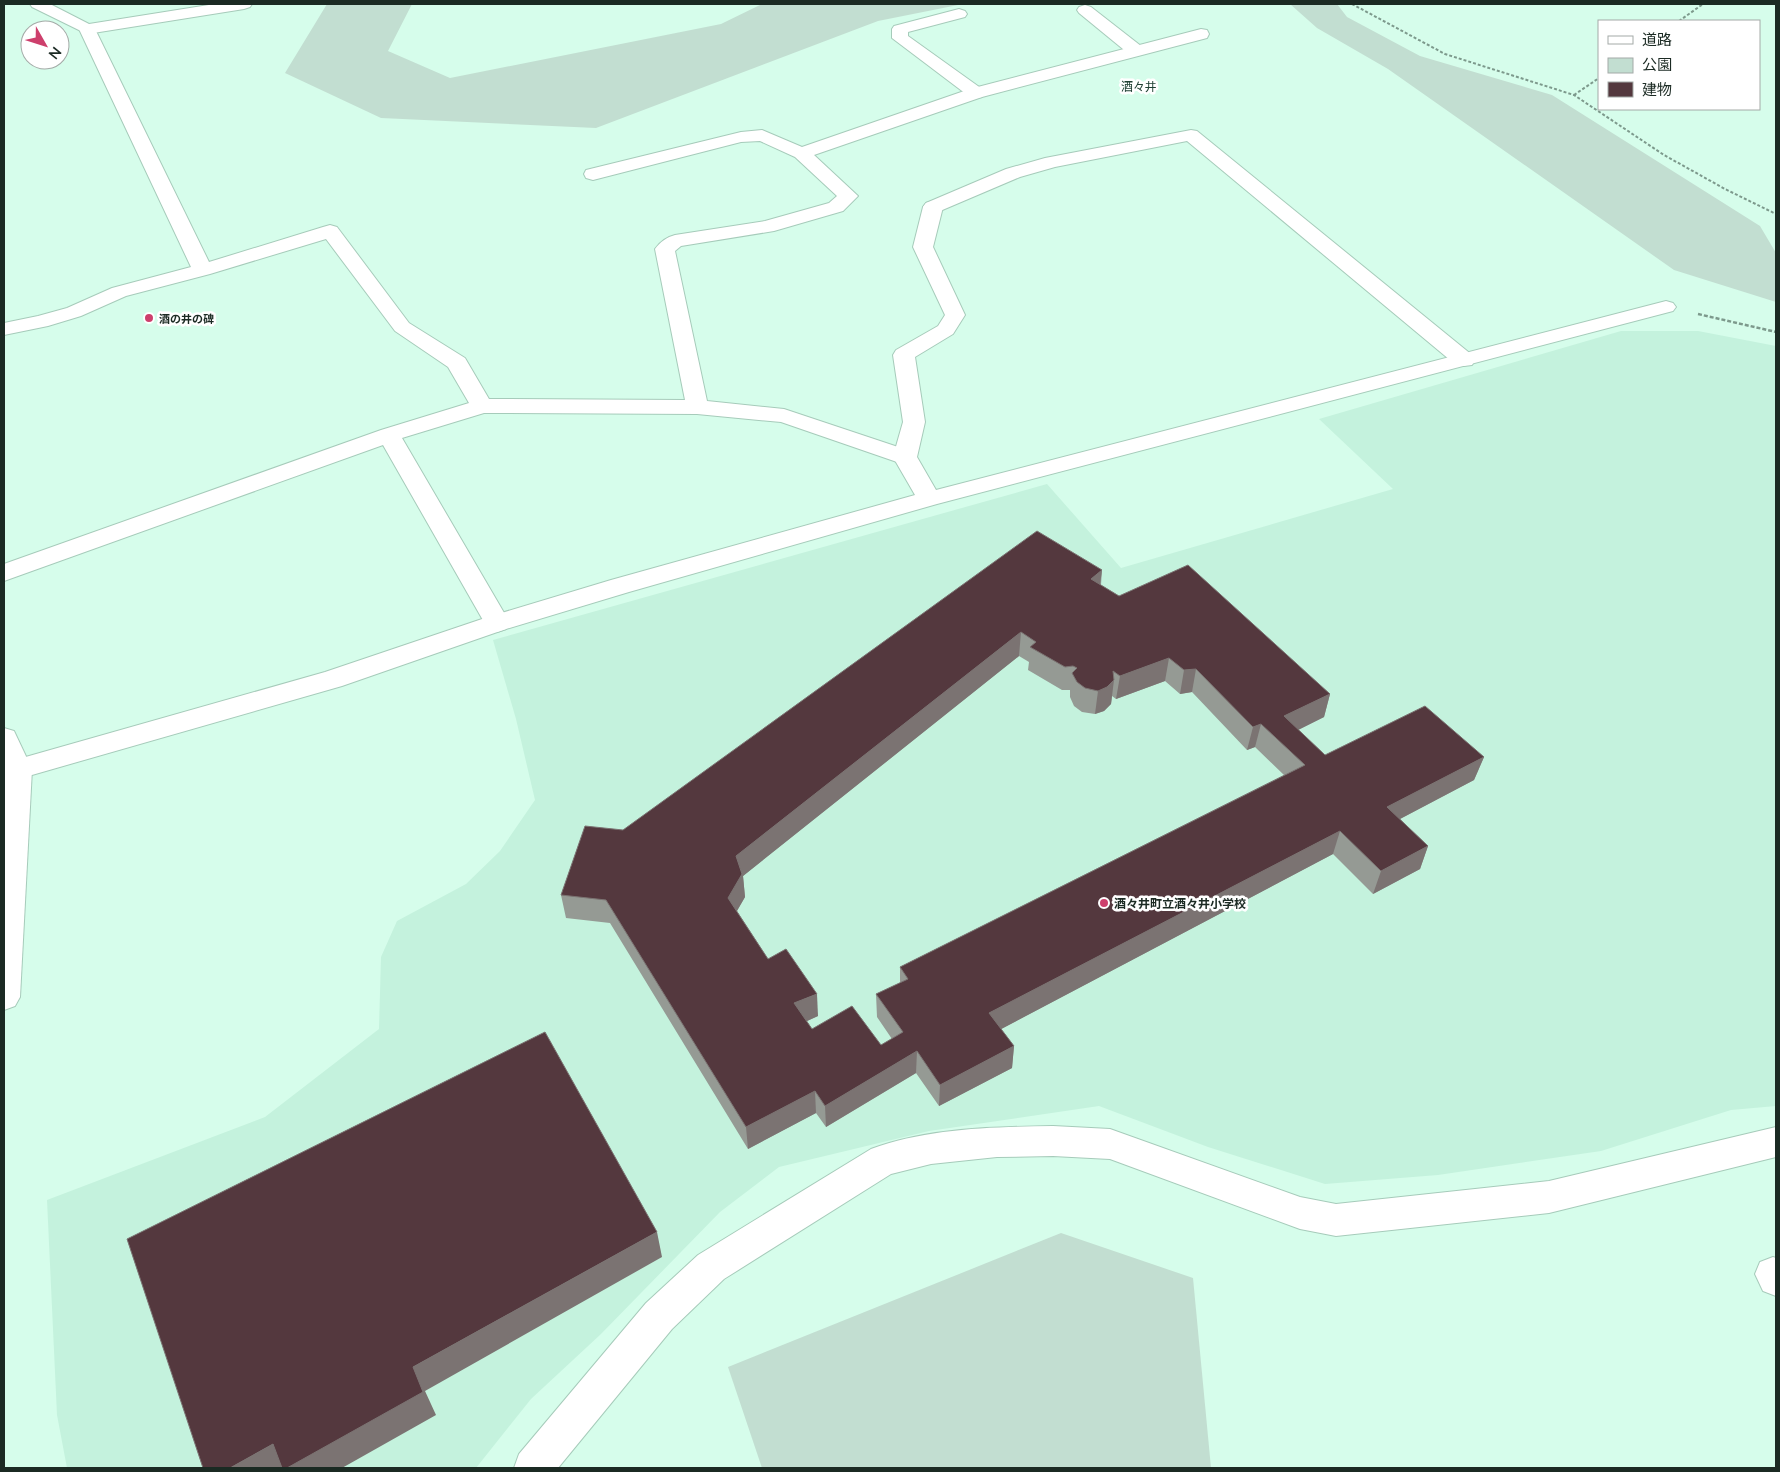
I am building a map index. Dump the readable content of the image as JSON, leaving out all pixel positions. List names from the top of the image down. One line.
{"districts":["酒々井"],"places":["酒の井の碑","酒々井町立酒々井小学校"],"legend":["道路","公園","建物"],"north":"bottom right"}
